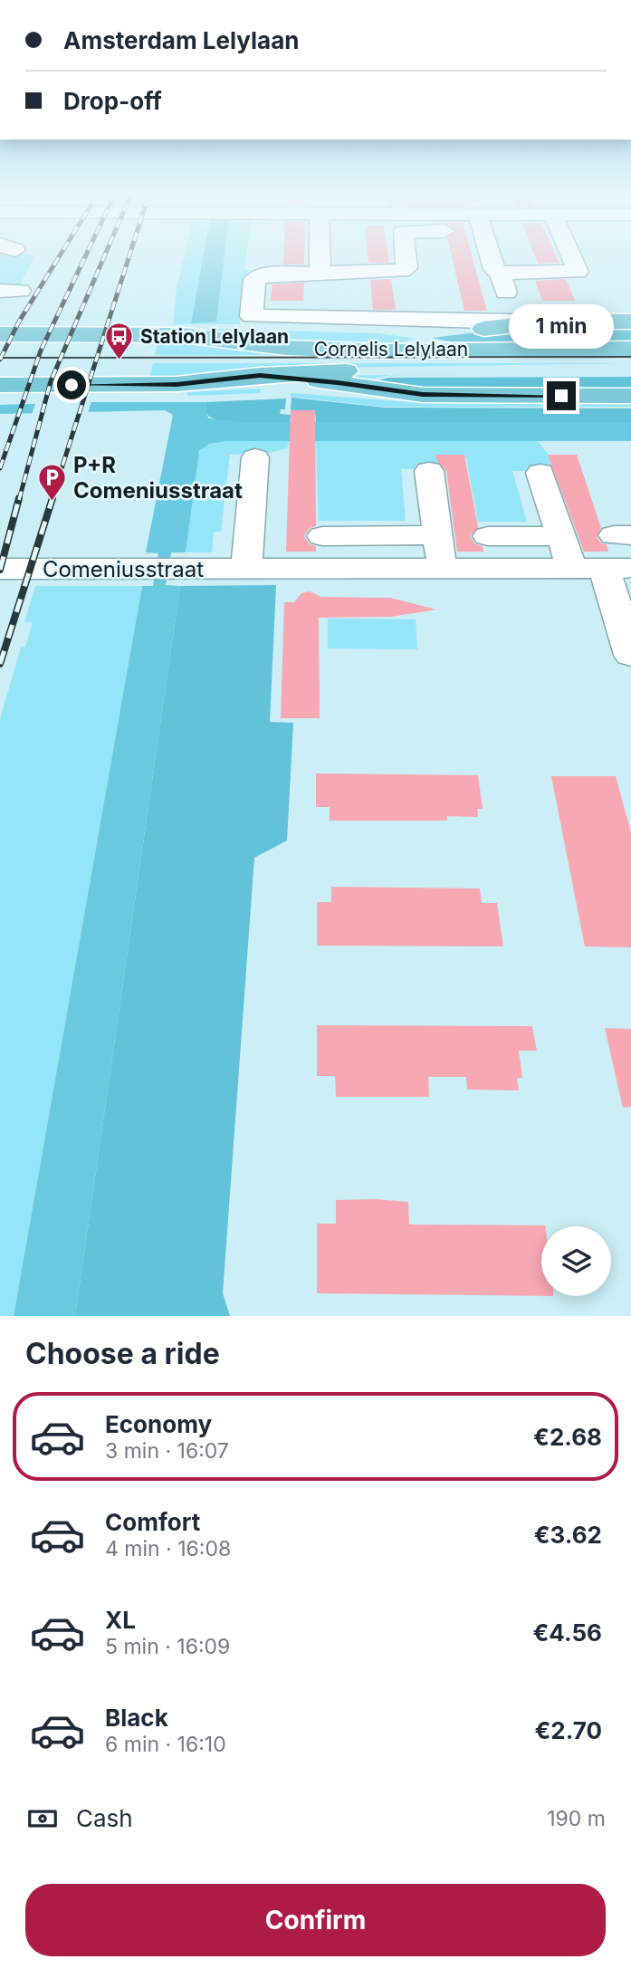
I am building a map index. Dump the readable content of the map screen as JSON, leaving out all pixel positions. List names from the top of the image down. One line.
{"streets":{"main road":["Cornelis Lelylaan"],"street":["Comeniusstraat"]},"places":{"bus stop":["Station Lelylaan"],"parking":["P+R Comeniusstraat"]},"page":{"banner":["Amsterdam Lelylaan","Drop-off"],"bubble":"1 min","heading":"Choose a ride","list":[{"name":"Economy","note":"3 min · 16:07","value":"€2.68"},{"name":"Comfort","note":"4 min · 16:08","value":"€3.62"},{"name":"XL","note":"5 min · 16:09","value":"€4.56"},{"name":"Black","note":"6 min · 16:10","value":"€2.70"}],"pay":["Cash","190 m"],"buttons":"Confirm"}}
